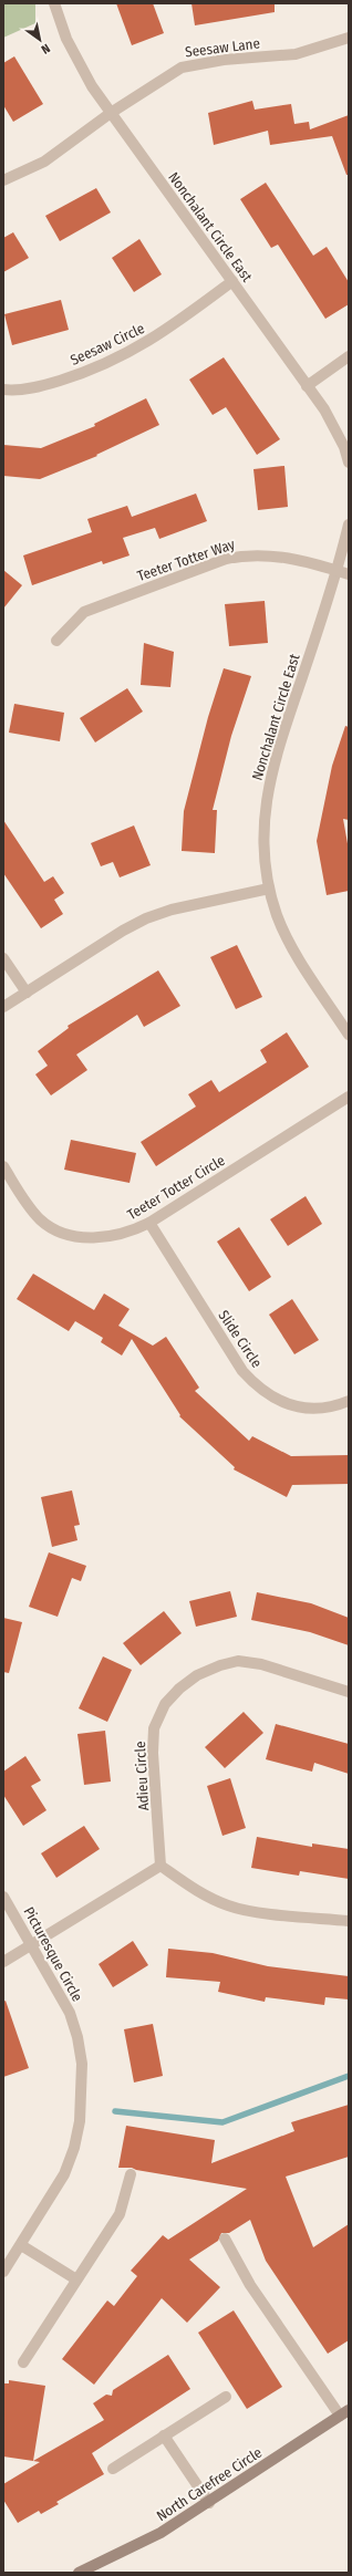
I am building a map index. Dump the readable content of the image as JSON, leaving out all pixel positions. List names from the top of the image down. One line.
{"streets":{"main road":["North Carefree Circle"],"street":["Seesaw Lane","Nonchalant Circle East","Seesaw Circle","Teeter Totter Way","Teeter Totter Circle","Slide Circle","Adieu Circle","Picturesque Circle"]},"crossings":[["Seesaw Lane","Nonchalant Circle East"],["Nonchalant Circle East","Seesaw Circle"],["Nonchalant Circle East","Teeter Totter Way"],["Teeter Totter Circle","Slide Circle"]],"north":"bottom right"}
